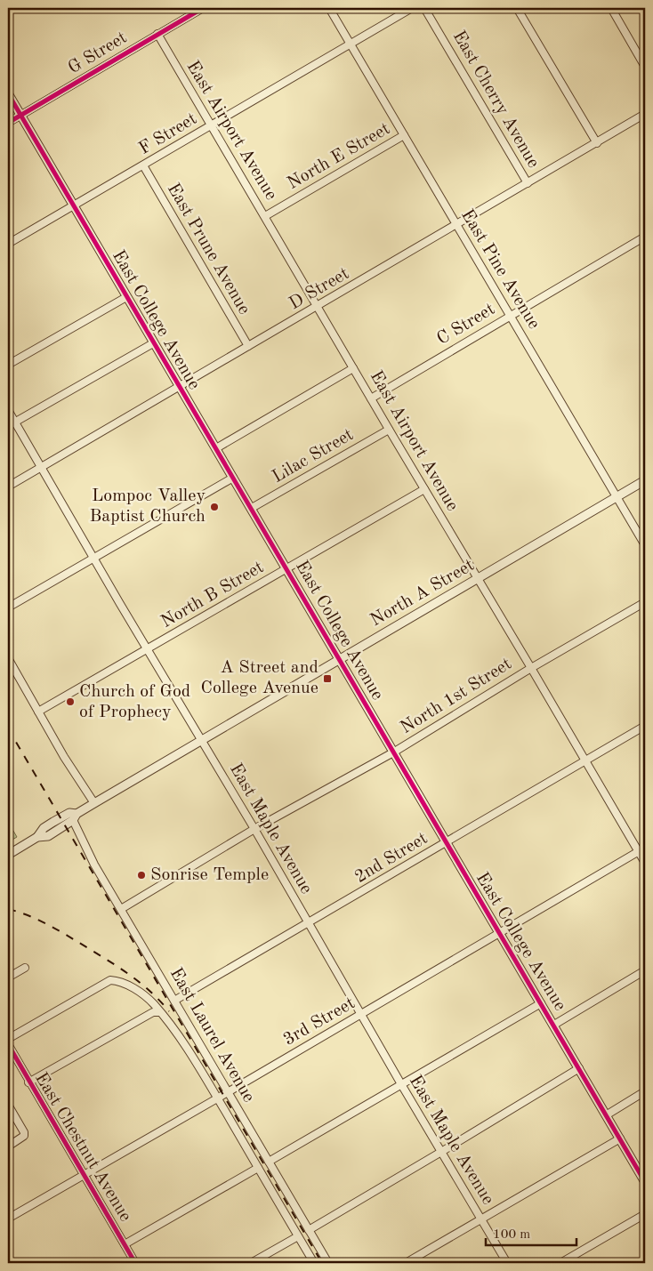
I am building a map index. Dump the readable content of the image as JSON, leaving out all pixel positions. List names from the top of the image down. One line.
{"streets":{"street":["G Street","East Cherry Avenue","East Airport Avenue","F Street","North E Street","East Prune Avenue","East Pine Avenue","D Street","East College Avenue","C Street","Lilac Street","North A Street","North B Street","North 1st Street","East Maple Avenue","2nd Street","3rd Street","East Laurel Avenue","East Chestnut Avenue"]},"crossings":[["G Street","East Airport Avenue"],["G Street","East College Avenue"],["East Cherry Avenue","D Street"],["East Airport Avenue","F Street"],["East Airport Avenue","North E Street"],["East Airport Avenue","D Street"],["East Airport Avenue","C Street"],["East Airport Avenue","Lilac Street"],["East Airport Avenue","North A Street"],["East Airport Avenue","North B Street"],["East Airport Avenue","North 1st Street"],["East Airport Avenue","2nd Street"],["East Airport Avenue","3rd Street"],["F Street","East Prune Avenue"],["F Street","East Pine Avenue"],["F Street","East College Avenue"],["North E Street","East Pine Avenue"],["East Prune Avenue","D Street"],["East Pine Avenue","D Street"],["East Pine Avenue","C Street"],["East Pine Avenue","North A Street"],["D Street","East College Avenue"],["D Street","East Maple Avenue"],["East College Avenue","Lilac Street"],["East College Avenue","North A Street"],["East College Avenue","North B Street"],["East College Avenue","North 1st Street"],["East College Avenue","2nd Street"],["East College Avenue","3rd Street"],["North A Street","East Maple Avenue"],["North A Street","East Laurel Avenue"],["North B Street","East Maple Avenue"],["North 1st Street","East Maple Avenue"],["North 1st Street","East Laurel Avenue"],["East Maple Avenue","2nd Street"],["East Maple Avenue","3rd Street"],["2nd Street","East Laurel Avenue"],["3rd Street","East Laurel Avenue"],["3rd Street","East Chestnut Avenue"]],"places":{"other":["Lompoc Valley Baptist Church","Church of God of Prophecy","Sonrise Temple"],"transit":["A Street and College Avenue"]},"scale_bar":"100 m"}
